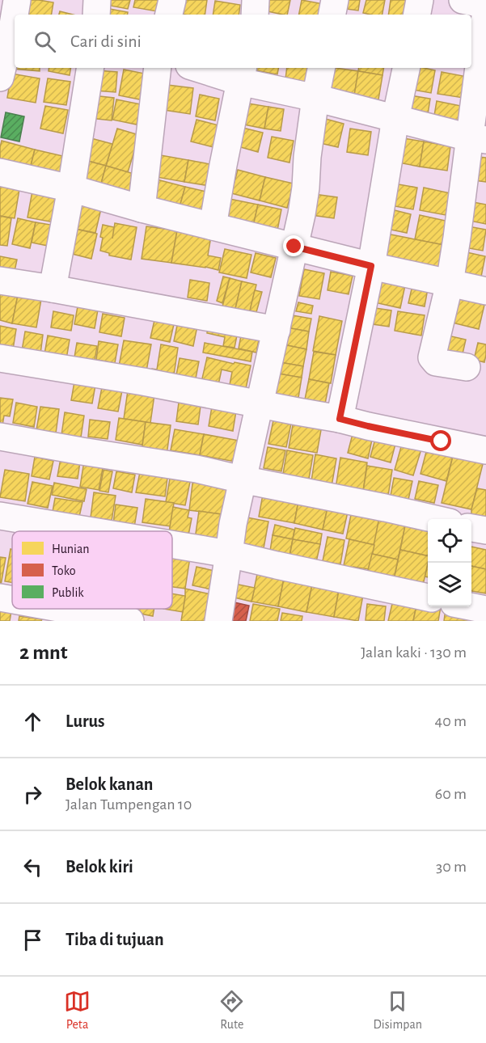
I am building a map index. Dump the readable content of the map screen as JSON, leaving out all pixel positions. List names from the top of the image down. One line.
{"legend":["Hunian","Toko","Publik"],"page":{"search":"Cari di sini","heading":["2 mnt","Jalan kaki · 130 m"],"list":[["Lurus","40 m"],["Belok kanan","Jalan Tumpengan 10","60 m"],["Belok kiri","30 m"],"Tiba di tujuan"],"nav":["Peta","Rute","Disimpan"]}}
